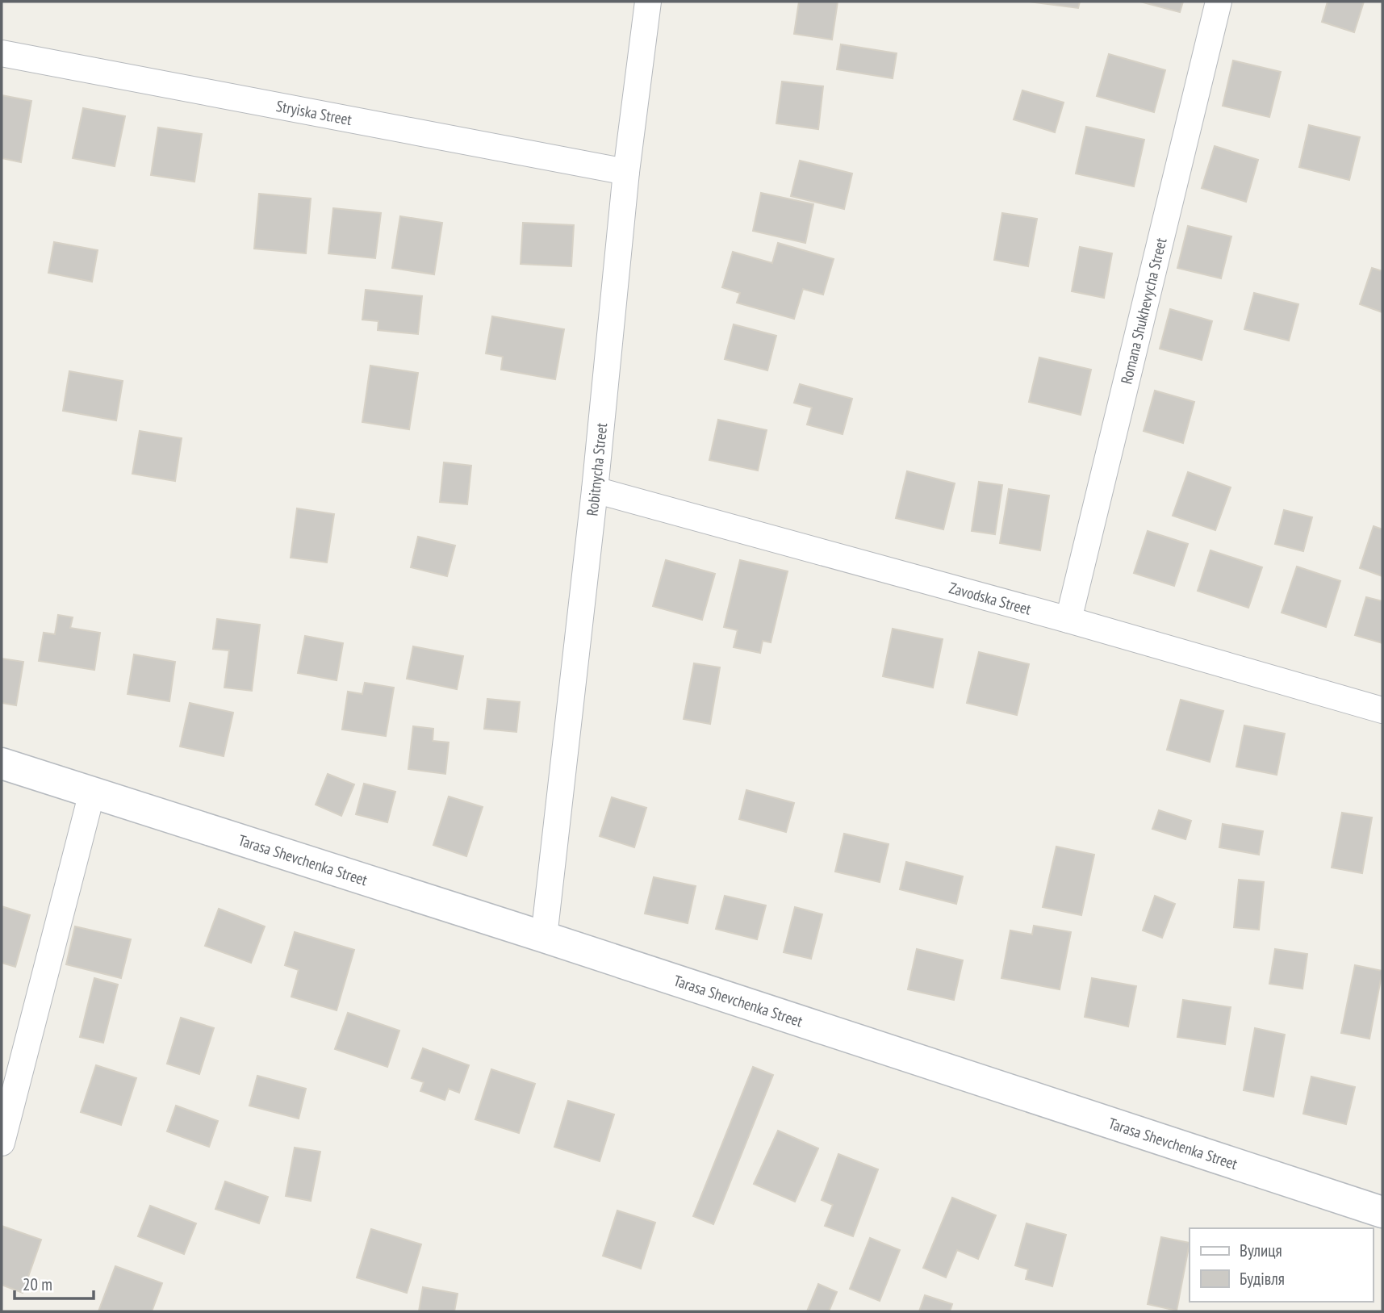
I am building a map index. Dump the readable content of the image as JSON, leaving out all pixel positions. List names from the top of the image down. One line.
{"streets":{"street":["Stryiska Street","Romana Shukhevycha Street","Robitnycha Street","Zavodska Street","Tarasa Shevchenka Street"]},"crossings":[["Stryiska Street","Robitnycha Street"],["Romana Shukhevycha Street","Zavodska Street"],["Robitnycha Street","Zavodska Street"],["Robitnycha Street","Tarasa Shevchenka Street"]],"legend":["Вулиця","Будівля"],"scale_bar":"20 m"}
